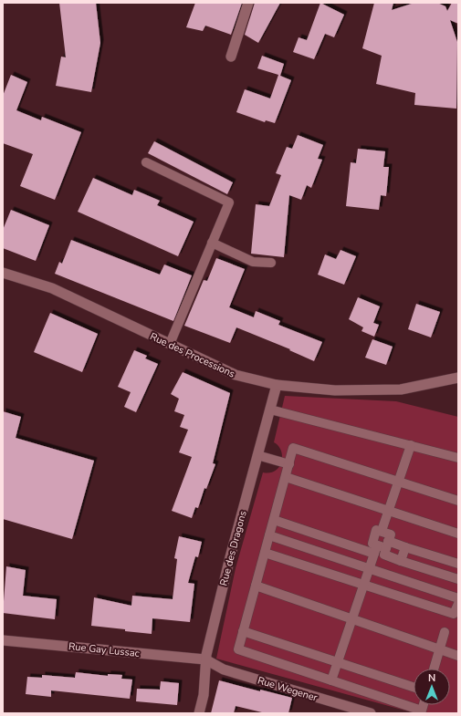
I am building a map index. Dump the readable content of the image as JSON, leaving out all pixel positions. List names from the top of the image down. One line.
{"streets":{"street":["Rue des Processions","Rue des Dragons","Rue Gay Lussac","Rue Wegener"]},"crossings":[["Rue des Processions","Rue des Dragons"],["Rue des Dragons","Rue Gay Lussac"],["Rue des Dragons","Rue Wegener"],["Rue Gay Lussac","Rue Wegener"]],"north":"top"}
